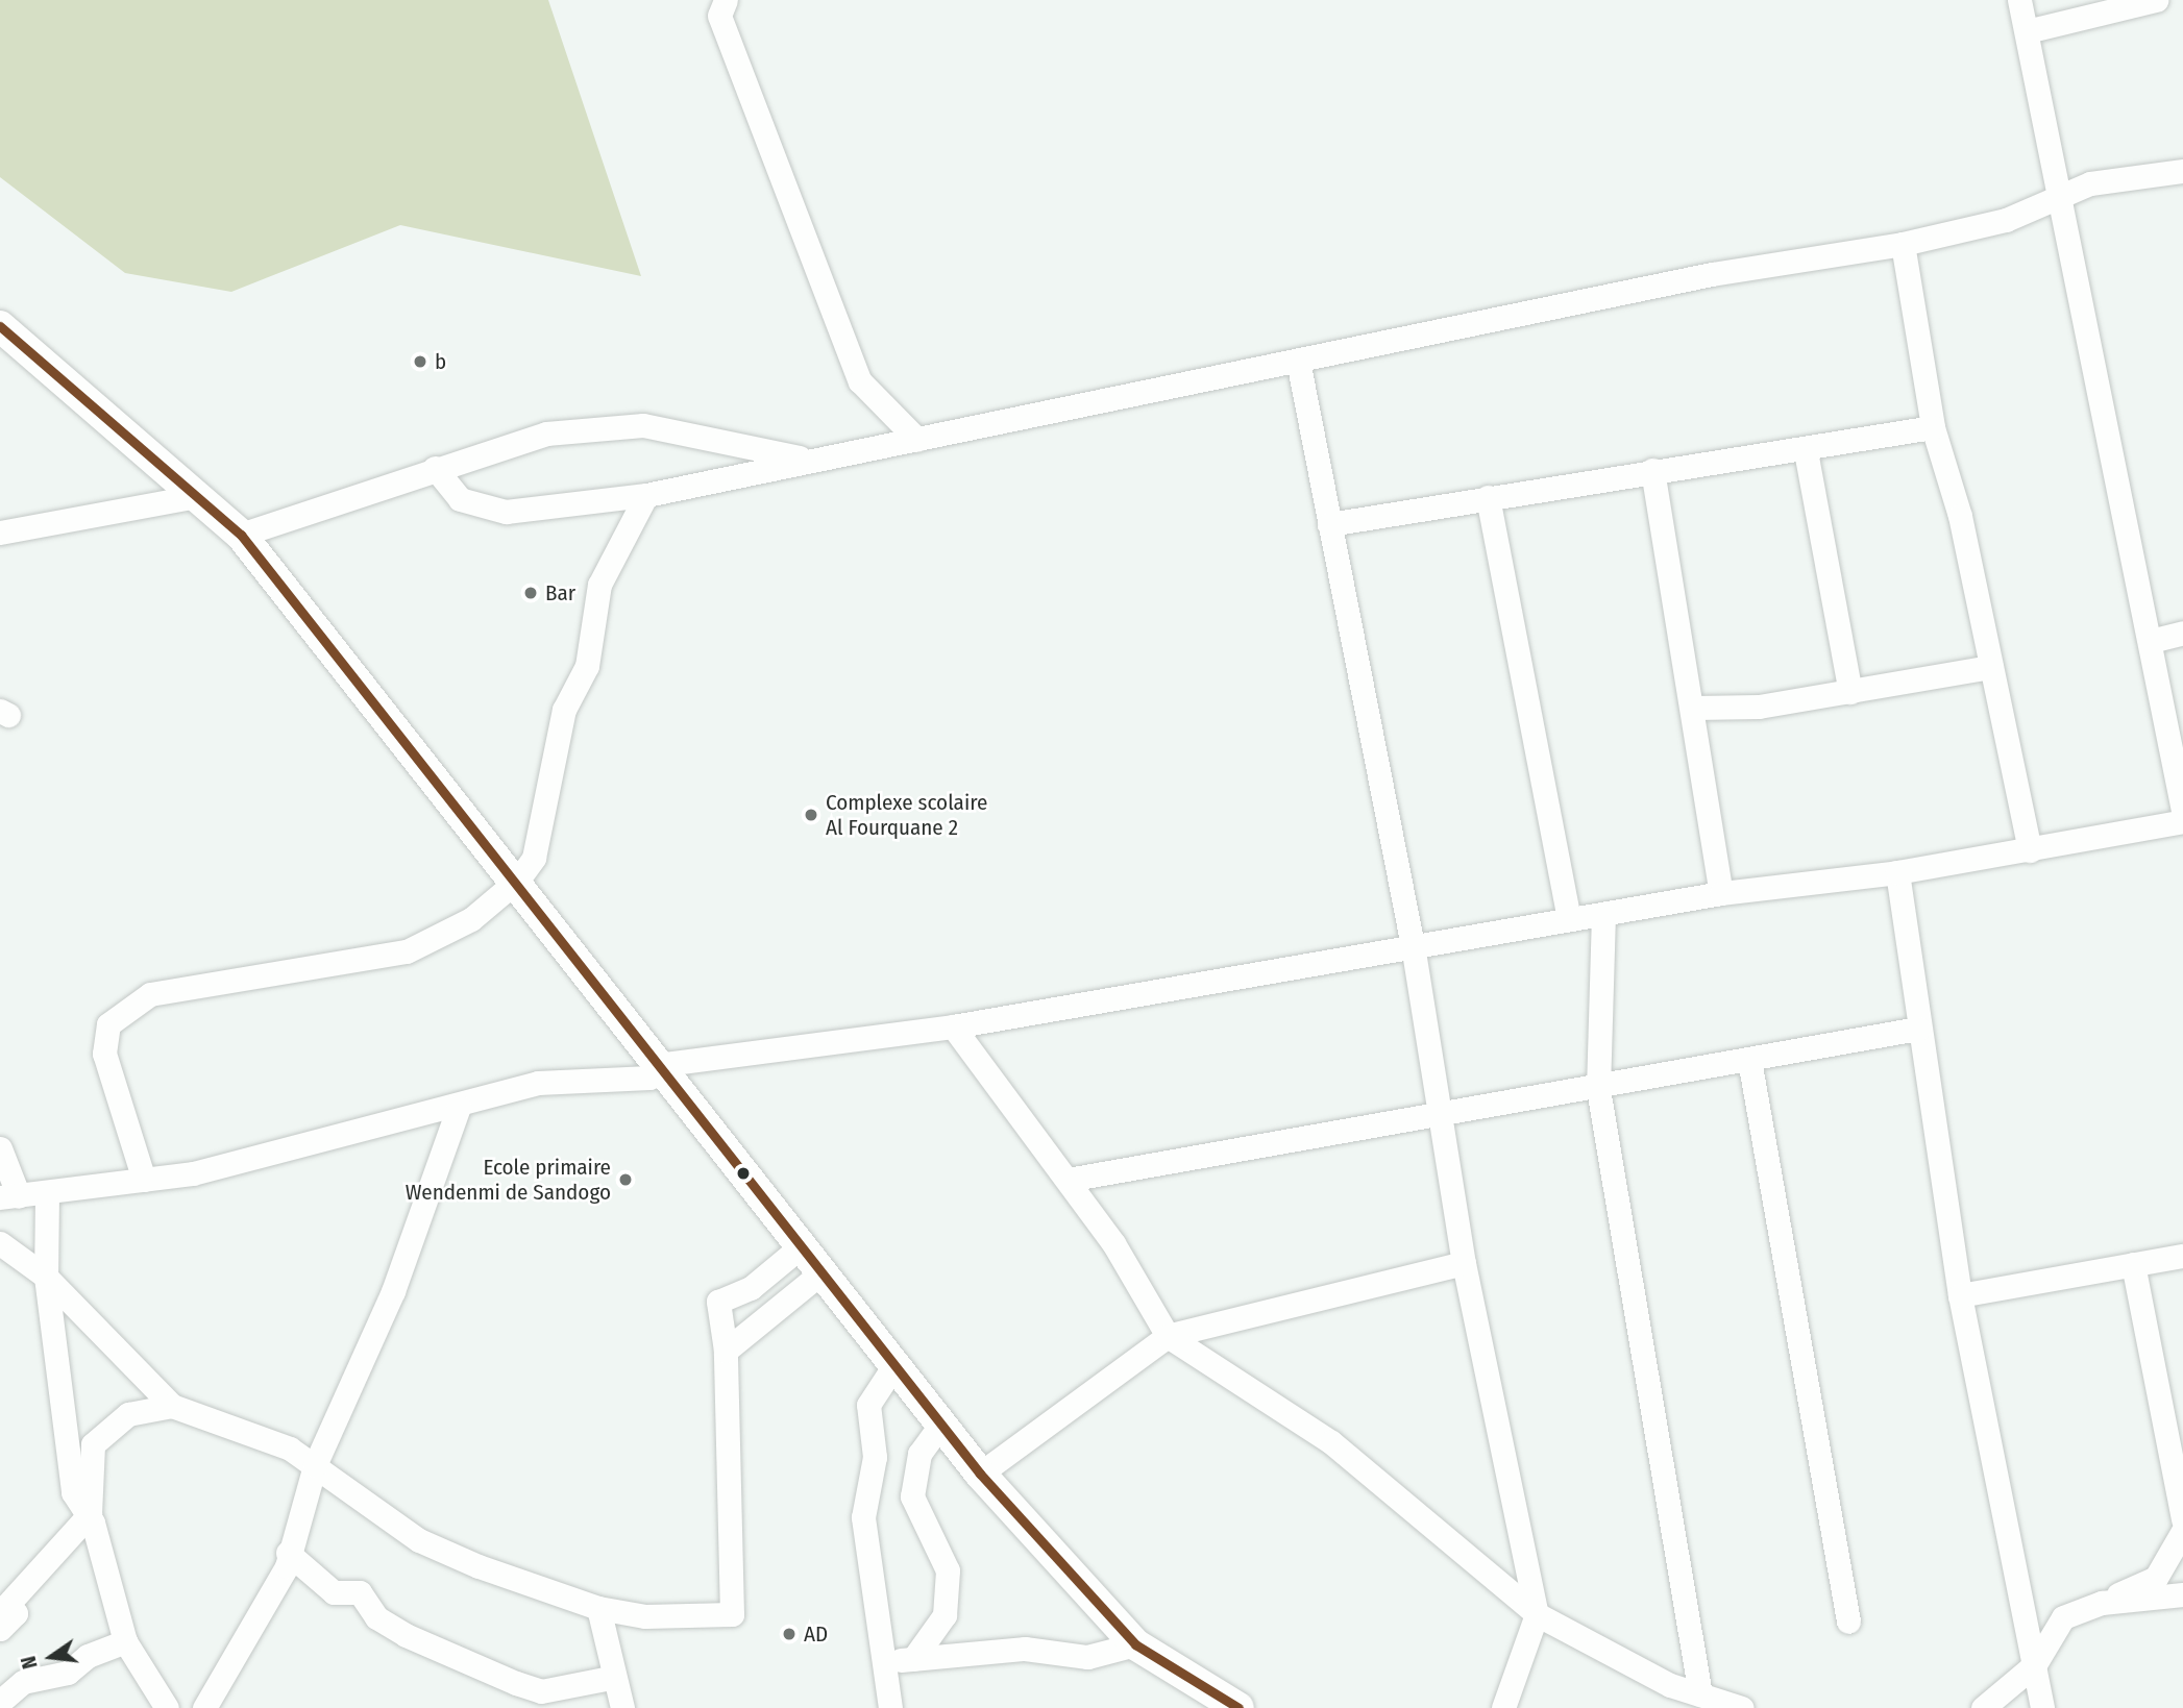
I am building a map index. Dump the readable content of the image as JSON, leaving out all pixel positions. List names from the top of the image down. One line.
{"places":["b","Bar","Complexe scolaire Al Fourquane 2","Ecole primaire Wendenmi de Sandogo","AD"],"north":"left"}
